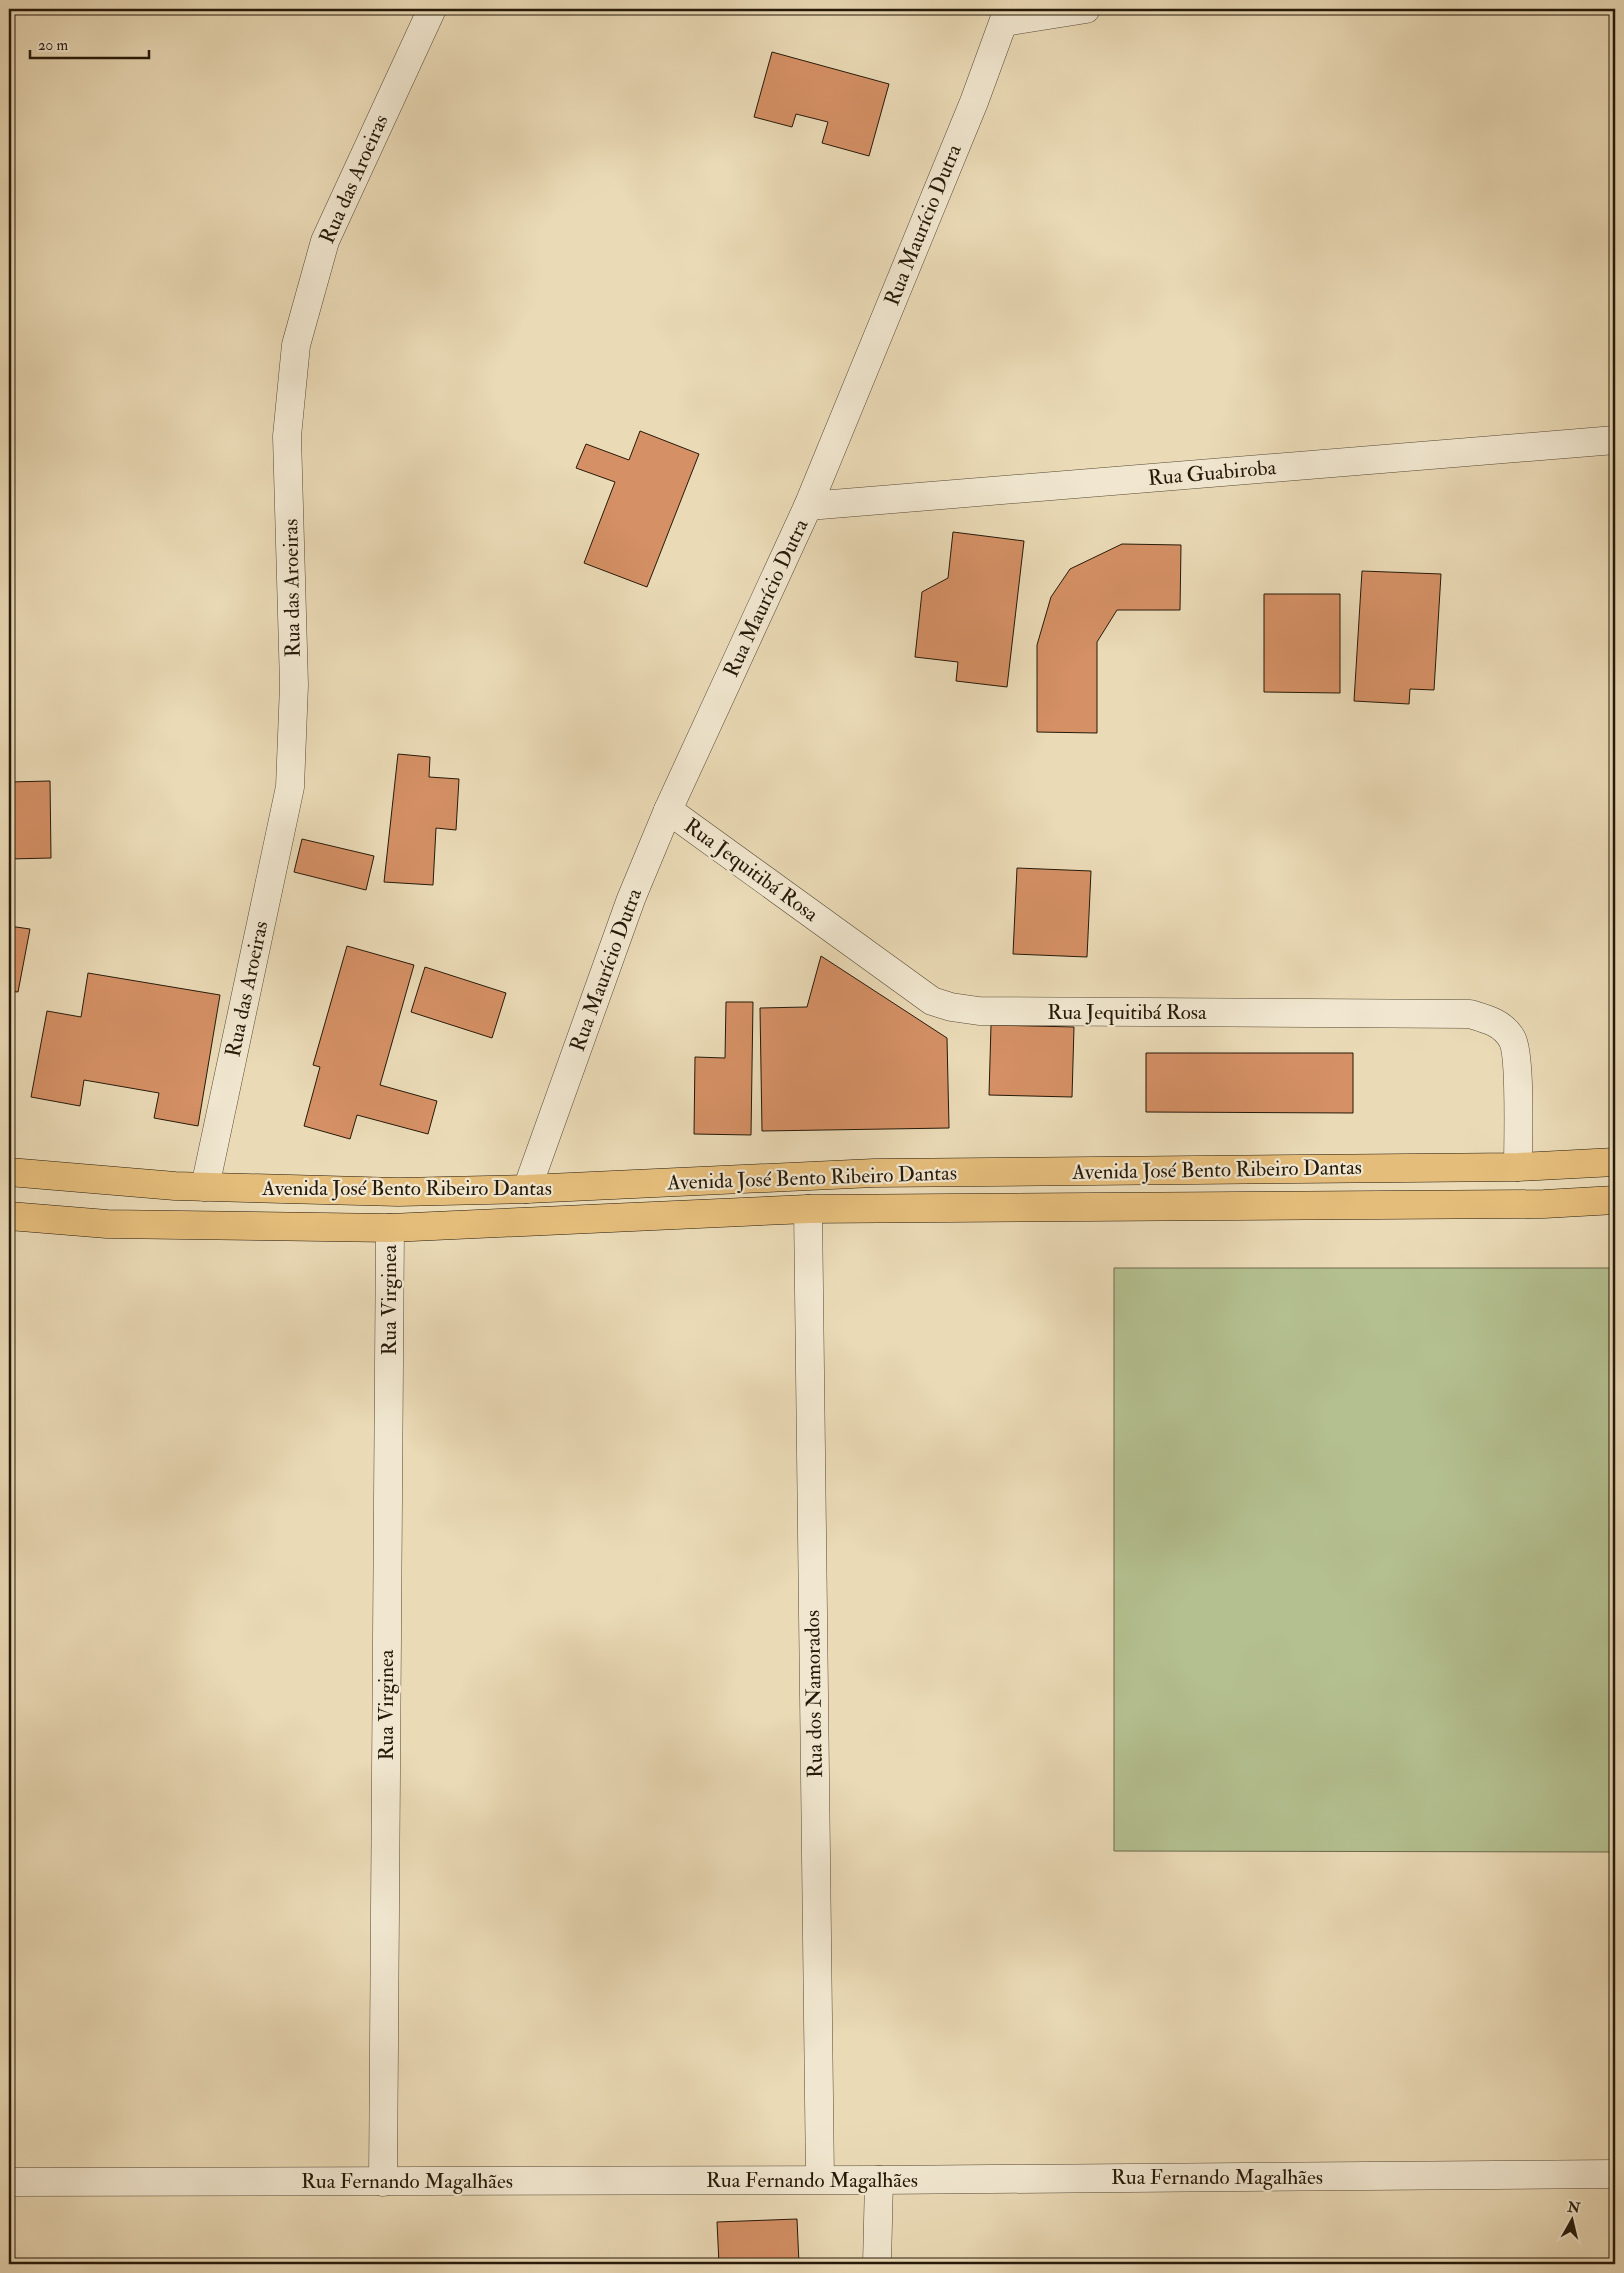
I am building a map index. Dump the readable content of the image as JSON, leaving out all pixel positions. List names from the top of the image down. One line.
{"streets":{"main road":["Avenida José Bento Ribeiro Dantas"],"street":["Rua das Aroeiras","Rua Maurício Dutra","Rua Guabiroba","Rua Jequitibá Rosa","Rua Virginea","Rua dos Namorados","Rua Fernando Magalhães"]},"crossings":[["Rua das Aroeiras","Avenida José Bento Ribeiro Dantas"],["Rua Maurício Dutra","Rua Guabiroba"],["Rua Maurício Dutra","Rua Jequitibá Rosa"],["Rua Maurício Dutra","Avenida José Bento Ribeiro Dantas"],["Rua Jequitibá Rosa","Avenida José Bento Ribeiro Dantas"],["Avenida José Bento Ribeiro Dantas","Rua Virginea"],["Avenida José Bento Ribeiro Dantas","Rua dos Namorados"],["Rua Virginea","Rua Fernando Magalhães"],["Rua dos Namorados","Rua Fernando Magalhães"]],"scale_bar":"20 m","north":"top"}
